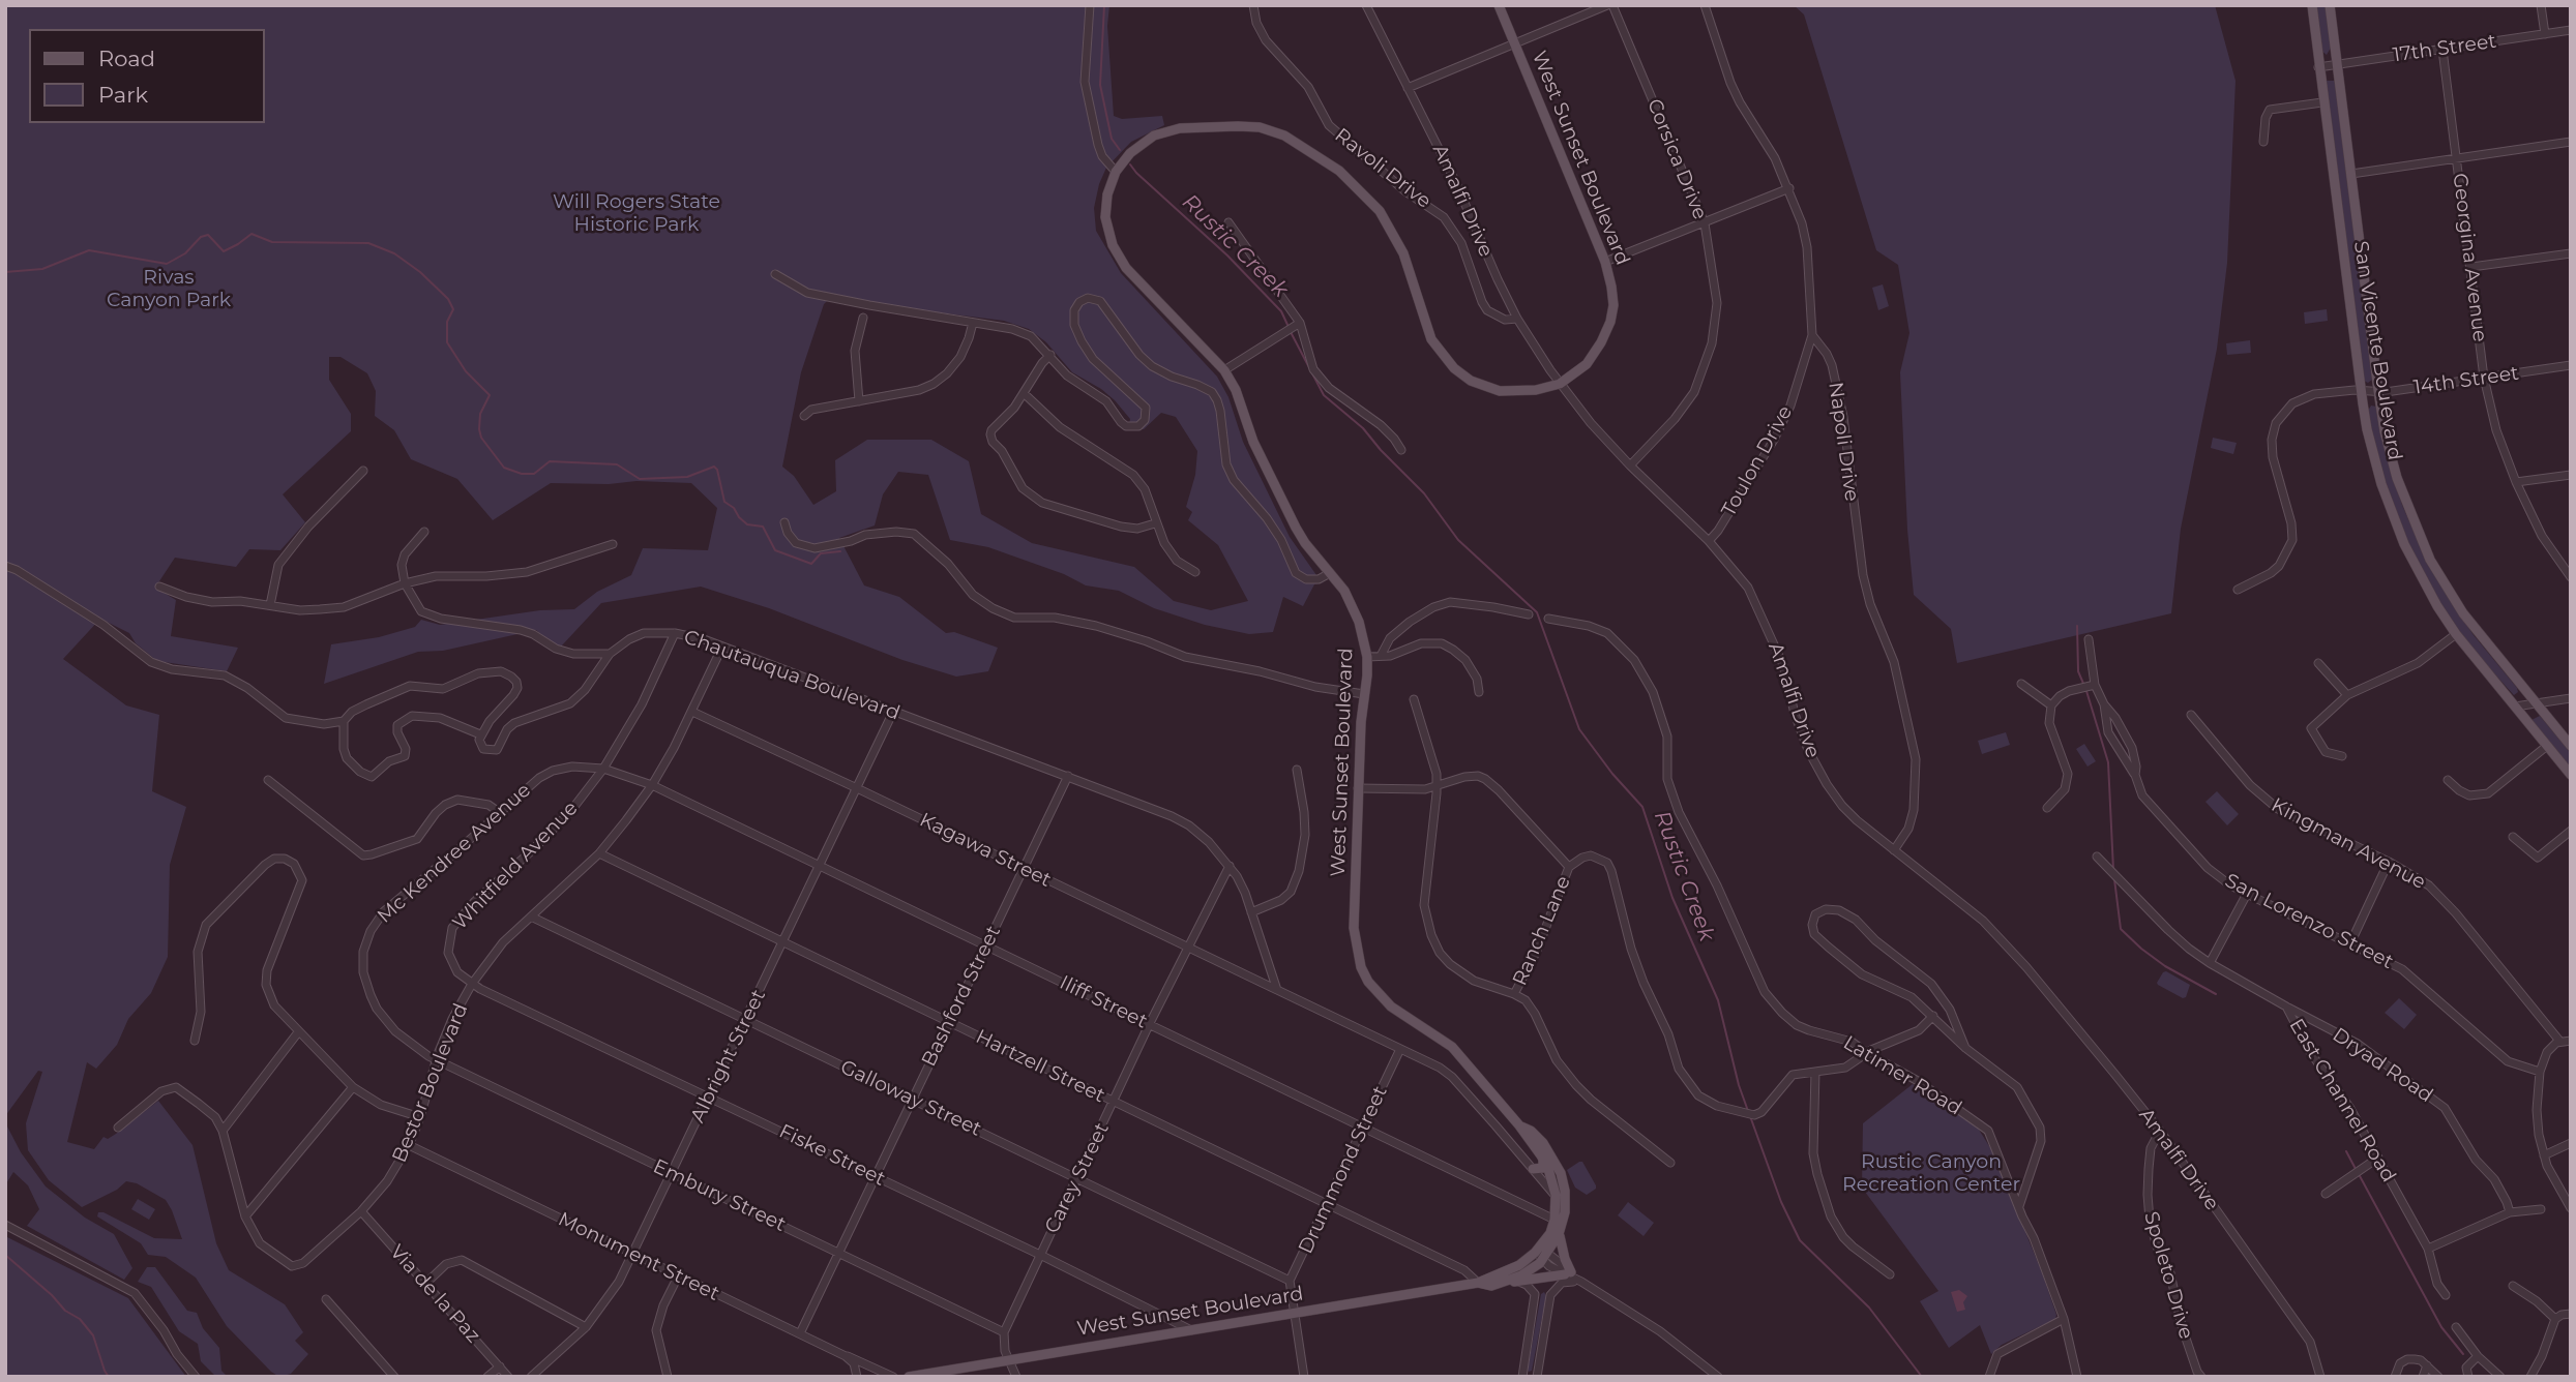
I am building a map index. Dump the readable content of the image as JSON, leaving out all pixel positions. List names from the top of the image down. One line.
{"streets":{"main road":["West Sunset Boulevard","San Vicente Boulevard"],"street":["17th Street","Corsica Drive","Ravoli Drive","Amalfi Drive","Georgina Avenue","14th Street","Napoli Drive","Toulon Drive","Chautauqua Boulevard","Kingman Avenue","Kagawa Street","Mc Kendree Avenue","Whitfield Avenue","San Lorenzo Street","Ranch Lane","Bashford Street","Iliff Street","Albright Street","Dryad Road","Hartzell Street","Latimer Road","Bestor Boulevard","Galloway Street","East Channel Road","Fiske Street","Drummond Street","Carey Street","Embury Street","Monument Street","Spoleto Drive","Via de la Paz"]},"crossings":[["17th Street","Georgina Avenue"],["17th Street","San Vicente Boulevard"],["West Sunset Boulevard","Amalfi Drive"],["West Sunset Boulevard","Iliff Street"],["West Sunset Boulevard","Hartzell Street"],["West Sunset Boulevard","Fiske Street"],["Corsica Drive","Amalfi Drive"],["Ravoli Drive","Amalfi Drive"],["Amalfi Drive","Napoli Drive"],["Amalfi Drive","Toulon Drive"],["Amalfi Drive","Spoleto Drive"],["Georgina Avenue","14th Street"],["San Vicente Boulevard","14th Street"],["Napoli Drive","Toulon Drive"],["Chautauqua Boulevard","Kagawa Street"],["Chautauqua Boulevard","Whitfield Avenue"],["Chautauqua Boulevard","Bashford Street"],["Chautauqua Boulevard","Albright Street"],["Chautauqua Boulevard","Bestor Boulevard"],["Chautauqua Boulevard","Carey Street"],["Kagawa Street","Bashford Street"],["Kagawa Street","Albright Street"],["Kagawa Street","Bestor Boulevard"],["Kagawa Street","Carey Street"],["Mc Kendree Avenue","Whitfield Avenue"],["Mc Kendree Avenue","Iliff Street"],["Mc Kendree Avenue","Bestor Boulevard"],["Mc Kendree Avenue","Embury Street"],["Whitfield Avenue","Bestor Boulevard"],["Whitfield Avenue","Fiske Street"],["Bashford Street","Iliff Street"],["Bashford Street","Hartzell Street"],["Bashford Street","Galloway Street"],["Bashford Street","Fiske Street"],["Bashford Street","Embury Street"],["Bashford Street","Monument Street"],["Iliff Street","Albright Street"],["Iliff Street","Bestor Boulevard"],["Iliff Street","Drummond Street"],["Iliff Street","Carey Street"],["Albright Street","Hartzell Street"],["Albright Street","Galloway Street"],["Albright Street","Fiske Street"],["Albright Street","Embury Street"],["Albright Street","Monument Street"],["Dryad Road","East Channel Road"],["Hartzell Street","Bestor Boulevard"],["Hartzell Street","Drummond Street"],["Hartzell Street","Carey Street"],["Bestor Boulevard","Galloway Street"],["Bestor Boulevard","Fiske Street"],["Bestor Boulevard","Embury Street"],["Bestor Boulevard","Monument Street"],["Bestor Boulevard","Via de la Paz"],["Galloway Street","Drummond Street"],["Galloway Street","Carey Street"],["Fiske Street","Carey Street"],["Carey Street","Embury Street"]],"water":["Rustic Creek"],"parks":["Will Rogers State Historic Park","Rivas Canyon Park","Rustic Canyon Recreation Center"],"legend":["Road","Park"]}
